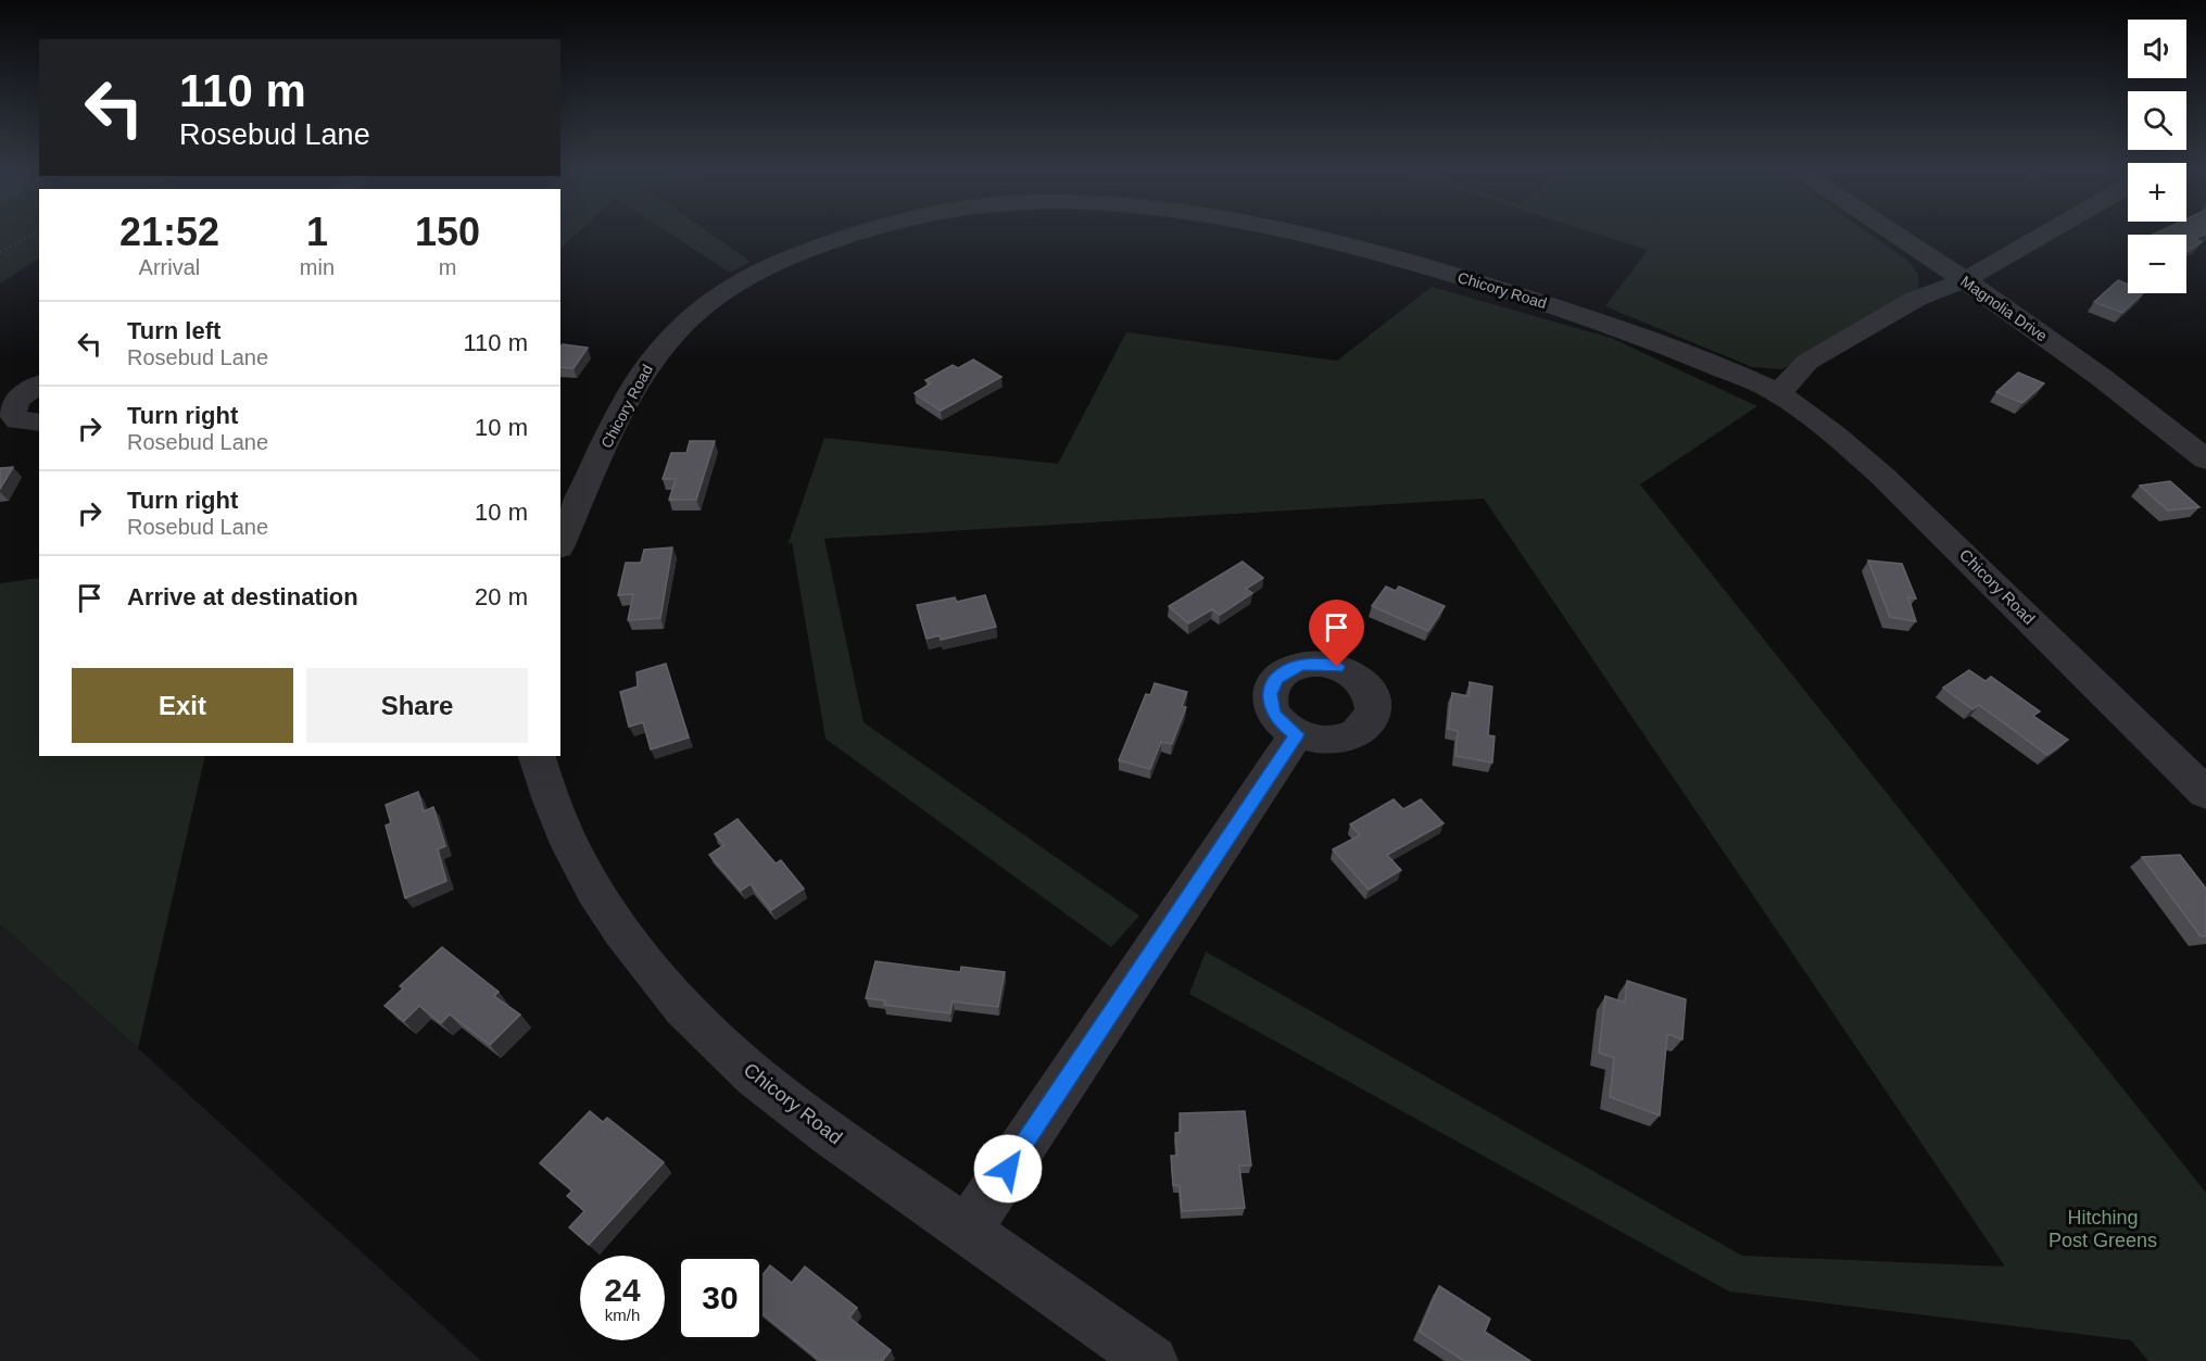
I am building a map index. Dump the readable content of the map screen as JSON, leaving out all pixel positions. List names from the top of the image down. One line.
{"streets":{"street":["Chicory Road","Magnolia Drive"]},"parks":["Hitching Post Greens"],"page":{"map_buttons":["+","−"],"turn":["110 m","Rosebud Lane"],"eta":["21:52","Arrival","1","min","150","m"],"list":[{"name":"Turn left","note":"Rosebud Lane","value":"110 m"},{"name":"Turn right","note":"Rosebud Lane","value":"10 m"},{"name":"Turn right","note":"Rosebud Lane","value":"10 m"},{"name":"Arrive at destination","value":"20 m"}],"buttons":["Exit","Share"],"speed":"24 km/h","limit":"30"}}
